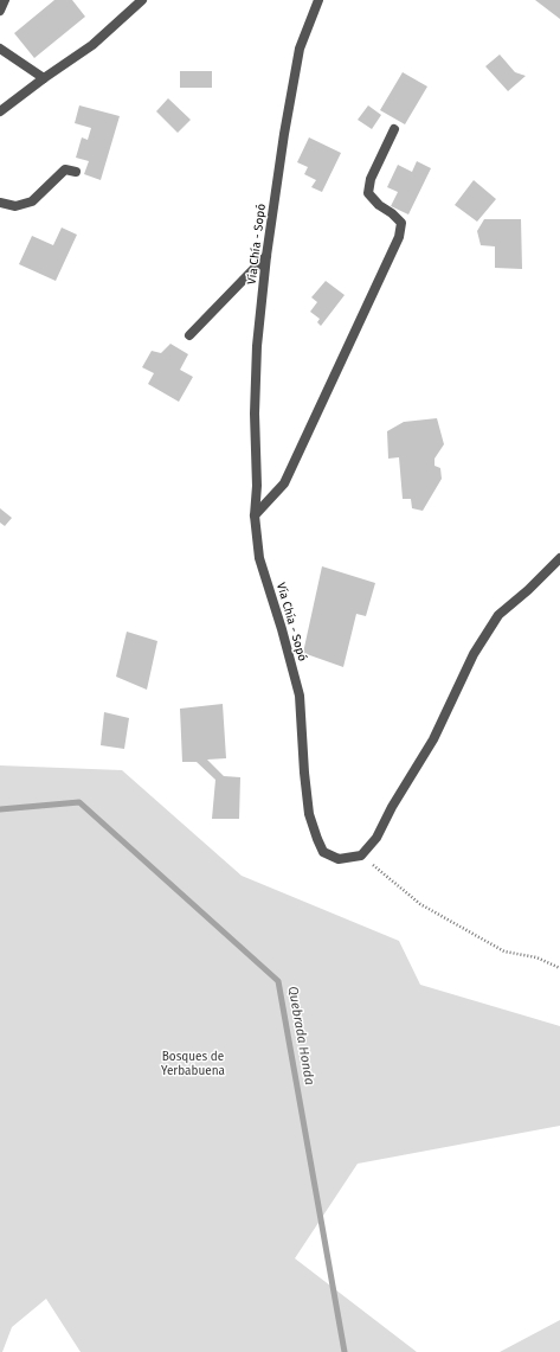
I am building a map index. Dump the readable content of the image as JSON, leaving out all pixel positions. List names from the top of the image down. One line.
{"streets":{"street":["Vía Chía - Sopó"]},"water":["Quebrada Honda"],"parks":["Bosques de Yerbabuena"]}
